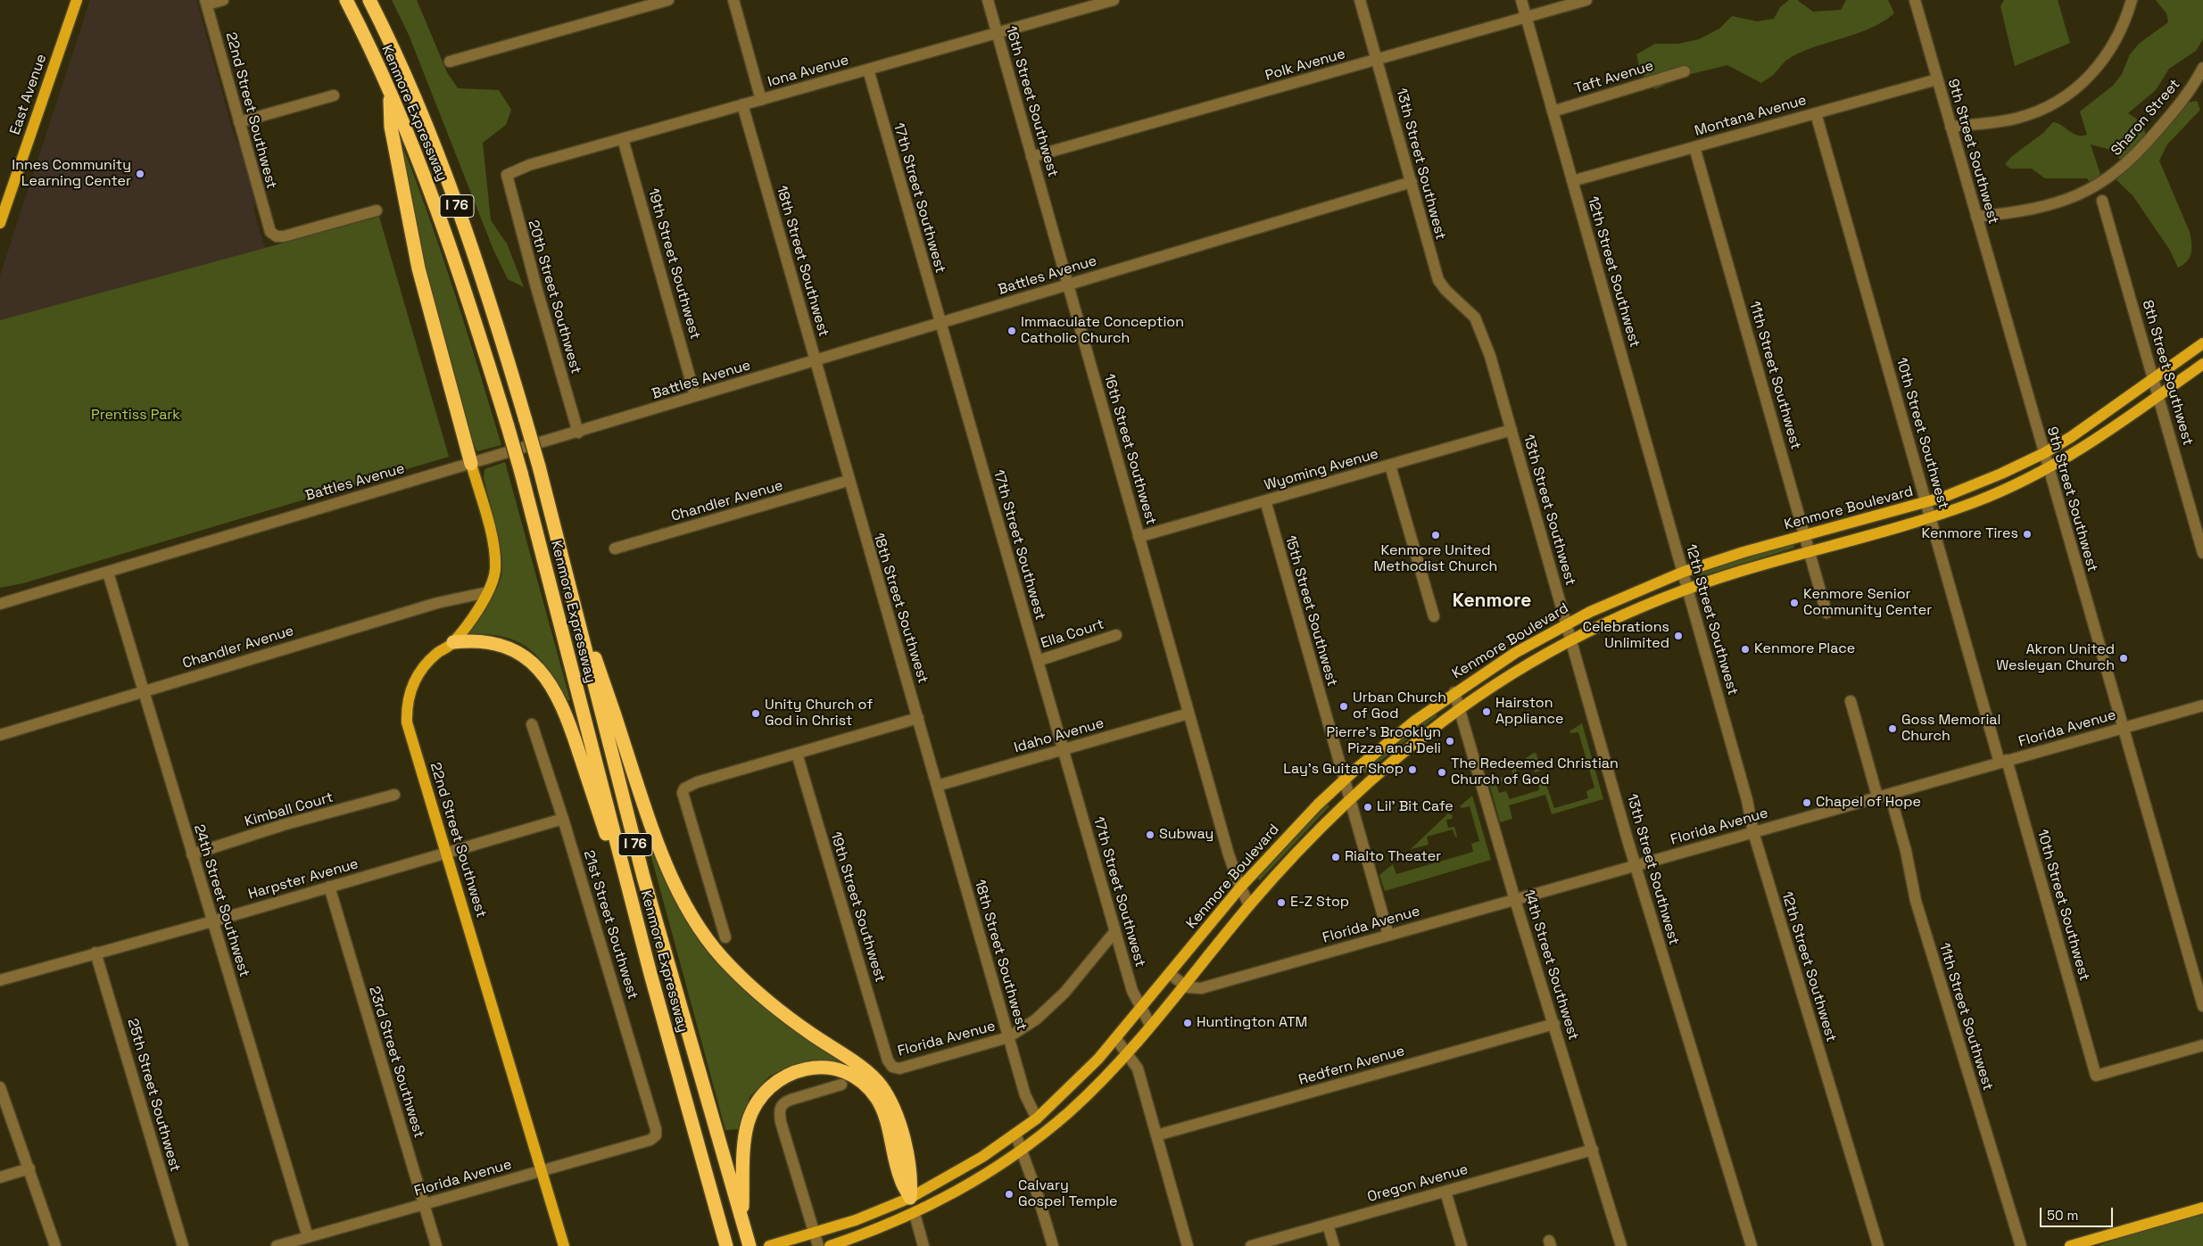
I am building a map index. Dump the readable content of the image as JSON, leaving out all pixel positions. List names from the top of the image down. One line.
{"streets":{"highway":["Kenmore Expressway","I 76"],"main road":["East Avenue","22nd Street Southwest","Kenmore Boulevard"],"street":["Polk Avenue","Iona Avenue","Taft Avenue","16th Street Southwest","Montana Avenue","Sharon Street","9th Street Southwest","13th Street Southwest","17th Street Southwest","18th Street Southwest","19th Street Southwest","12th Street Southwest","Battles Avenue","20th Street Southwest","8th Street Southwest","11th Street Southwest","10th Street Southwest","Wyoming Avenue","Chandler Avenue","15th Street Southwest","Ella Court","Florida Avenue","Idaho Avenue","Kimball Court","Harpster Avenue","24th Street Southwest","21st Street Southwest","14th Street Southwest","23rd Street Southwest","Redfern Avenue","25th Street Southwest","Oregon Avenue"]},"crossings":[["Polk Avenue","16th Street Southwest"],["Polk Avenue","13th Street Southwest"],["Polk Avenue","12th Street Southwest"],["Iona Avenue","16th Street Southwest"],["Iona Avenue","17th Street Southwest"],["Iona Avenue","18th Street Southwest"],["Iona Avenue","19th Street Southwest"],["Iona Avenue","20th Street Southwest"],["Taft Avenue","12th Street Southwest"],["16th Street Southwest","Battles Avenue"],["16th Street Southwest","Wyoming Avenue"],["16th Street Southwest","Kenmore Boulevard"],["16th Street Southwest","Idaho Avenue"],["22nd Street Southwest","Battles Avenue"],["22nd Street Southwest","Chandler Avenue"],["22nd Street Southwest","Florida Avenue"],["22nd Street Southwest","Harpster Avenue"],["Montana Avenue","9th Street Southwest"],["Montana Avenue","12th Street Southwest"],["Montana Avenue","11th Street Southwest"],["Montana Avenue","10th Street Southwest"],["Sharon Street","9th Street Southwest"],["9th Street Southwest","Kenmore Boulevard"],["9th Street Southwest","Florida Avenue"],["13th Street Southwest","Battles Avenue"],["13th Street Southwest","Wyoming Avenue"],["13th Street Southwest","Kenmore Boulevard"],["13th Street Southwest","Florida Avenue"],["17th Street Southwest","Battles Avenue"],["17th Street Southwest","Kenmore Boulevard"],["17th Street Southwest","Ella Court"],["17th Street Southwest","Florida Avenue"],["17th Street Southwest","Idaho Avenue"],["18th Street Southwest","Battles Avenue"],["18th Street Southwest","Chandler Avenue"],["18th Street Southwest","Kenmore Boulevard"],["18th Street Southwest","Florida Avenue"],["18th Street Southwest","Idaho Avenue"],["19th Street Southwest","Battles Avenue"],["19th Street Southwest","Florida Avenue"],["12th Street Southwest","Kenmore Boulevard"],["12th Street Southwest","Florida Avenue"],["Battles Avenue","20th Street Southwest"],["Battles Avenue","24th Street Southwest"],["8th Street Southwest","Kenmore Boulevard"],["11th Street Southwest","Kenmore Boulevard"],["11th Street Southwest","Florida Avenue"],["10th Street Southwest","Kenmore Boulevard"],["10th Street Southwest","Florida Avenue"],["Wyoming Avenue","15th Street Southwest"],["Chandler Avenue","24th Street Southwest"],["Kenmore Boulevard","15th Street Southwest"],["Kenmore Boulevard","Florida Avenue"],["Kenmore Boulevard","14th Street Southwest"],["15th Street Southwest","Florida Avenue"],["Florida Avenue","24th Street Southwest"],["Florida Avenue","21st Street Southwest"],["Florida Avenue","14th Street Southwest"],["Florida Avenue","23rd Street Southwest"],["Kimball Court","24th Street Southwest"],["Harpster Avenue","24th Street Southwest"],["Harpster Avenue","21st Street Southwest"],["Harpster Avenue","23rd Street Southwest"],["Harpster Avenue","25th Street Southwest"],["14th Street Southwest","Redfern Avenue"],["14th Street Southwest","Oregon Avenue"]],"districts":["Kenmore"],"parks":["Prentiss Park"],"places":["Innes Community Learning Center","Immaculate Conception Catholic Church","Kenmore Tires","Kenmore United Methodist Church","Kenmore Senior Community Center","Celebrations Unlimited","Kenmore Place","Akron United Wesleyan Church","Urban Church of God","Hairston Appliance","Unity Church of God in Christ","Goss Memorial Church","Pierre's Brooklyn Pizza and Deli","Lay's Guitar Shop","The Redeemed Christian Church of God","Chapel of Hope","Lil' Bit Cafe","Subway","Rialto Theater","E-Z Stop","Huntington ATM","Calvary Gospel Temple"],"scale_bar":"50 m"}
